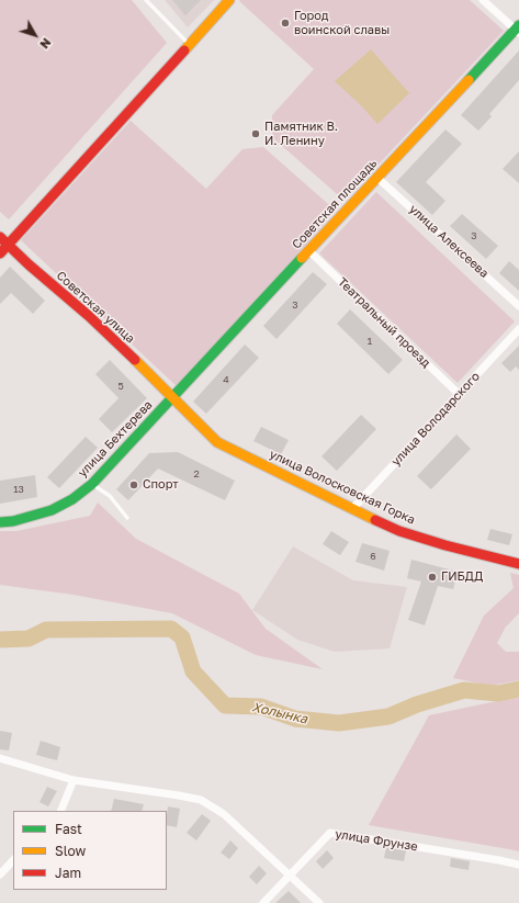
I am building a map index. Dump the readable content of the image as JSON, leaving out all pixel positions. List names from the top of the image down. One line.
{"streets":{"street":["Советская площадь","улица Алексеева","Советская улица","Театральный проезд","улица Володарского","улица Бехтерева","улица Волосковская Горка","улица Фрунзе"]},"crossings":[["Советская площадь","улица Алексеева"],["Советская площадь","Советская улица"],["Советская площадь","Театральный проезд"],["Советская площадь","улица Бехтерева"],["Советская площадь","улица Волосковская Горка"],["Советская улица","улица Бехтерева"],["Советская улица","улица Волосковская Горка"],["Театральный проезд","улица Володарского"],["улица Володарского","улица Волосковская Горка"],["улица Бехтерева","улица Волосковская Горка"]],"water":["Холынка"],"places":["Город воинской славы","Памятник В. И. Ленину","Спорт","ГИБДД"],"house_numbers":["3","3","1","4","5","2","13","6"],"legend":["Fast","Slow","Jam"],"north":"bottom right"}
